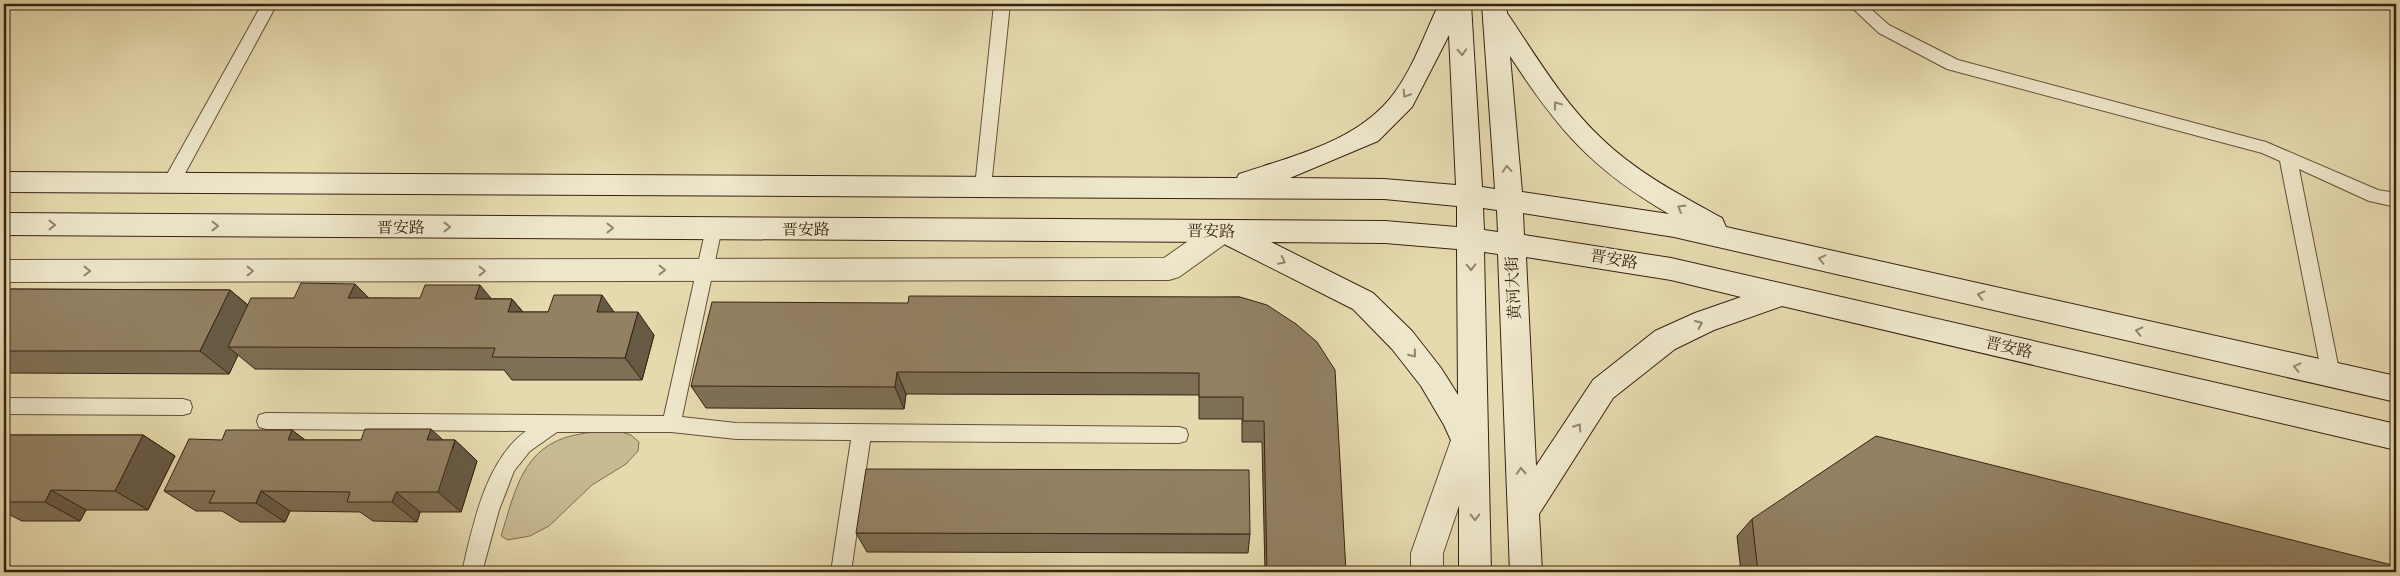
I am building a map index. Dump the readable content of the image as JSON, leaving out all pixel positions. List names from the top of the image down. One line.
{"streets":{"main road":["晋安路","黄河大街"]},"crossings":[["晋安路","黄河大街"]]}
